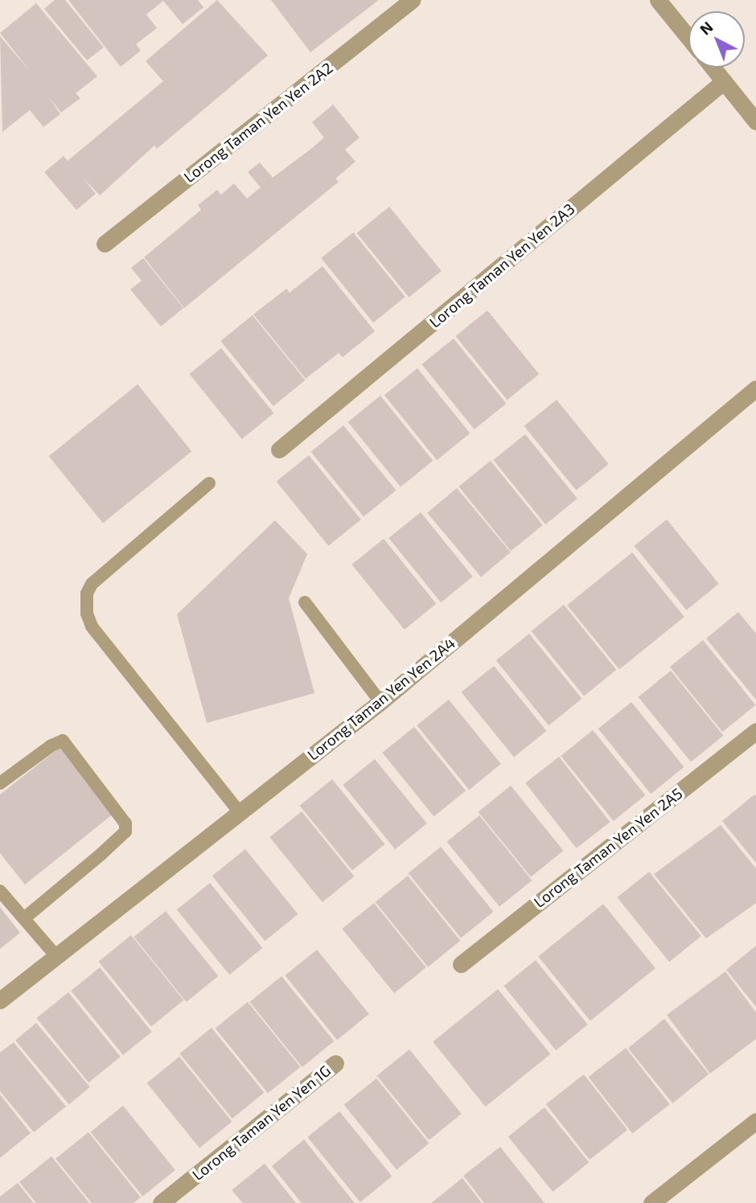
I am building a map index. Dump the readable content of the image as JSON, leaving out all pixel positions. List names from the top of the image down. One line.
{"streets":{"street":["Lorong Taman Yen Yen 2A2","Lorong Taman Yen Yen 2A3","Lorong Taman Yen Yen 2A4","Lorong Taman Yen Yen 2A5","Lorong Taman Yen Yen 1G"]},"north":"top left"}
